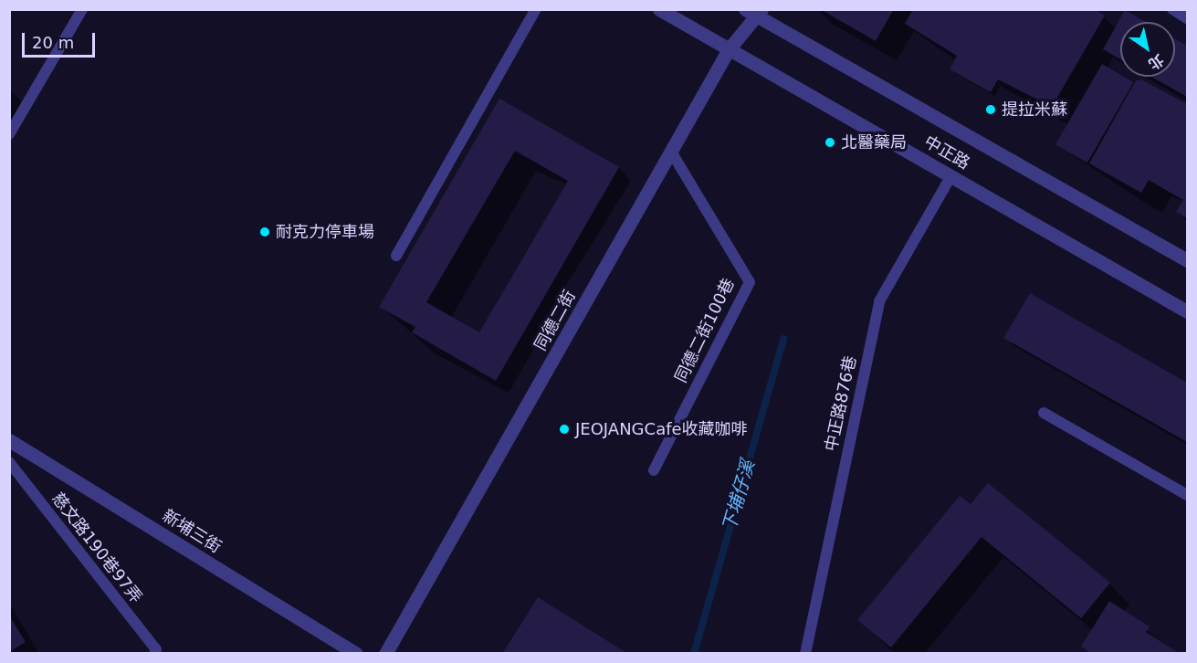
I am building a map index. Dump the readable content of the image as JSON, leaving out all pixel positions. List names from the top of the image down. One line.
{"streets":{"street":["中正路","同德二街","新埔三街"],"lane":["同德二街100巷","中正路876巷","慈文路190巷97弄"]},"crossings":[["中正路","同德二街"],["中正路","中正路876巷"],["同德二街","同德二街100巷"]],"water":["下埔仔溪"],"places":["提拉米蘇","北醫藥局","耐克力停車場","JEOJANGCafe收藏咖啡"],"scale_bar":"20 m","north":"bottom right"}
